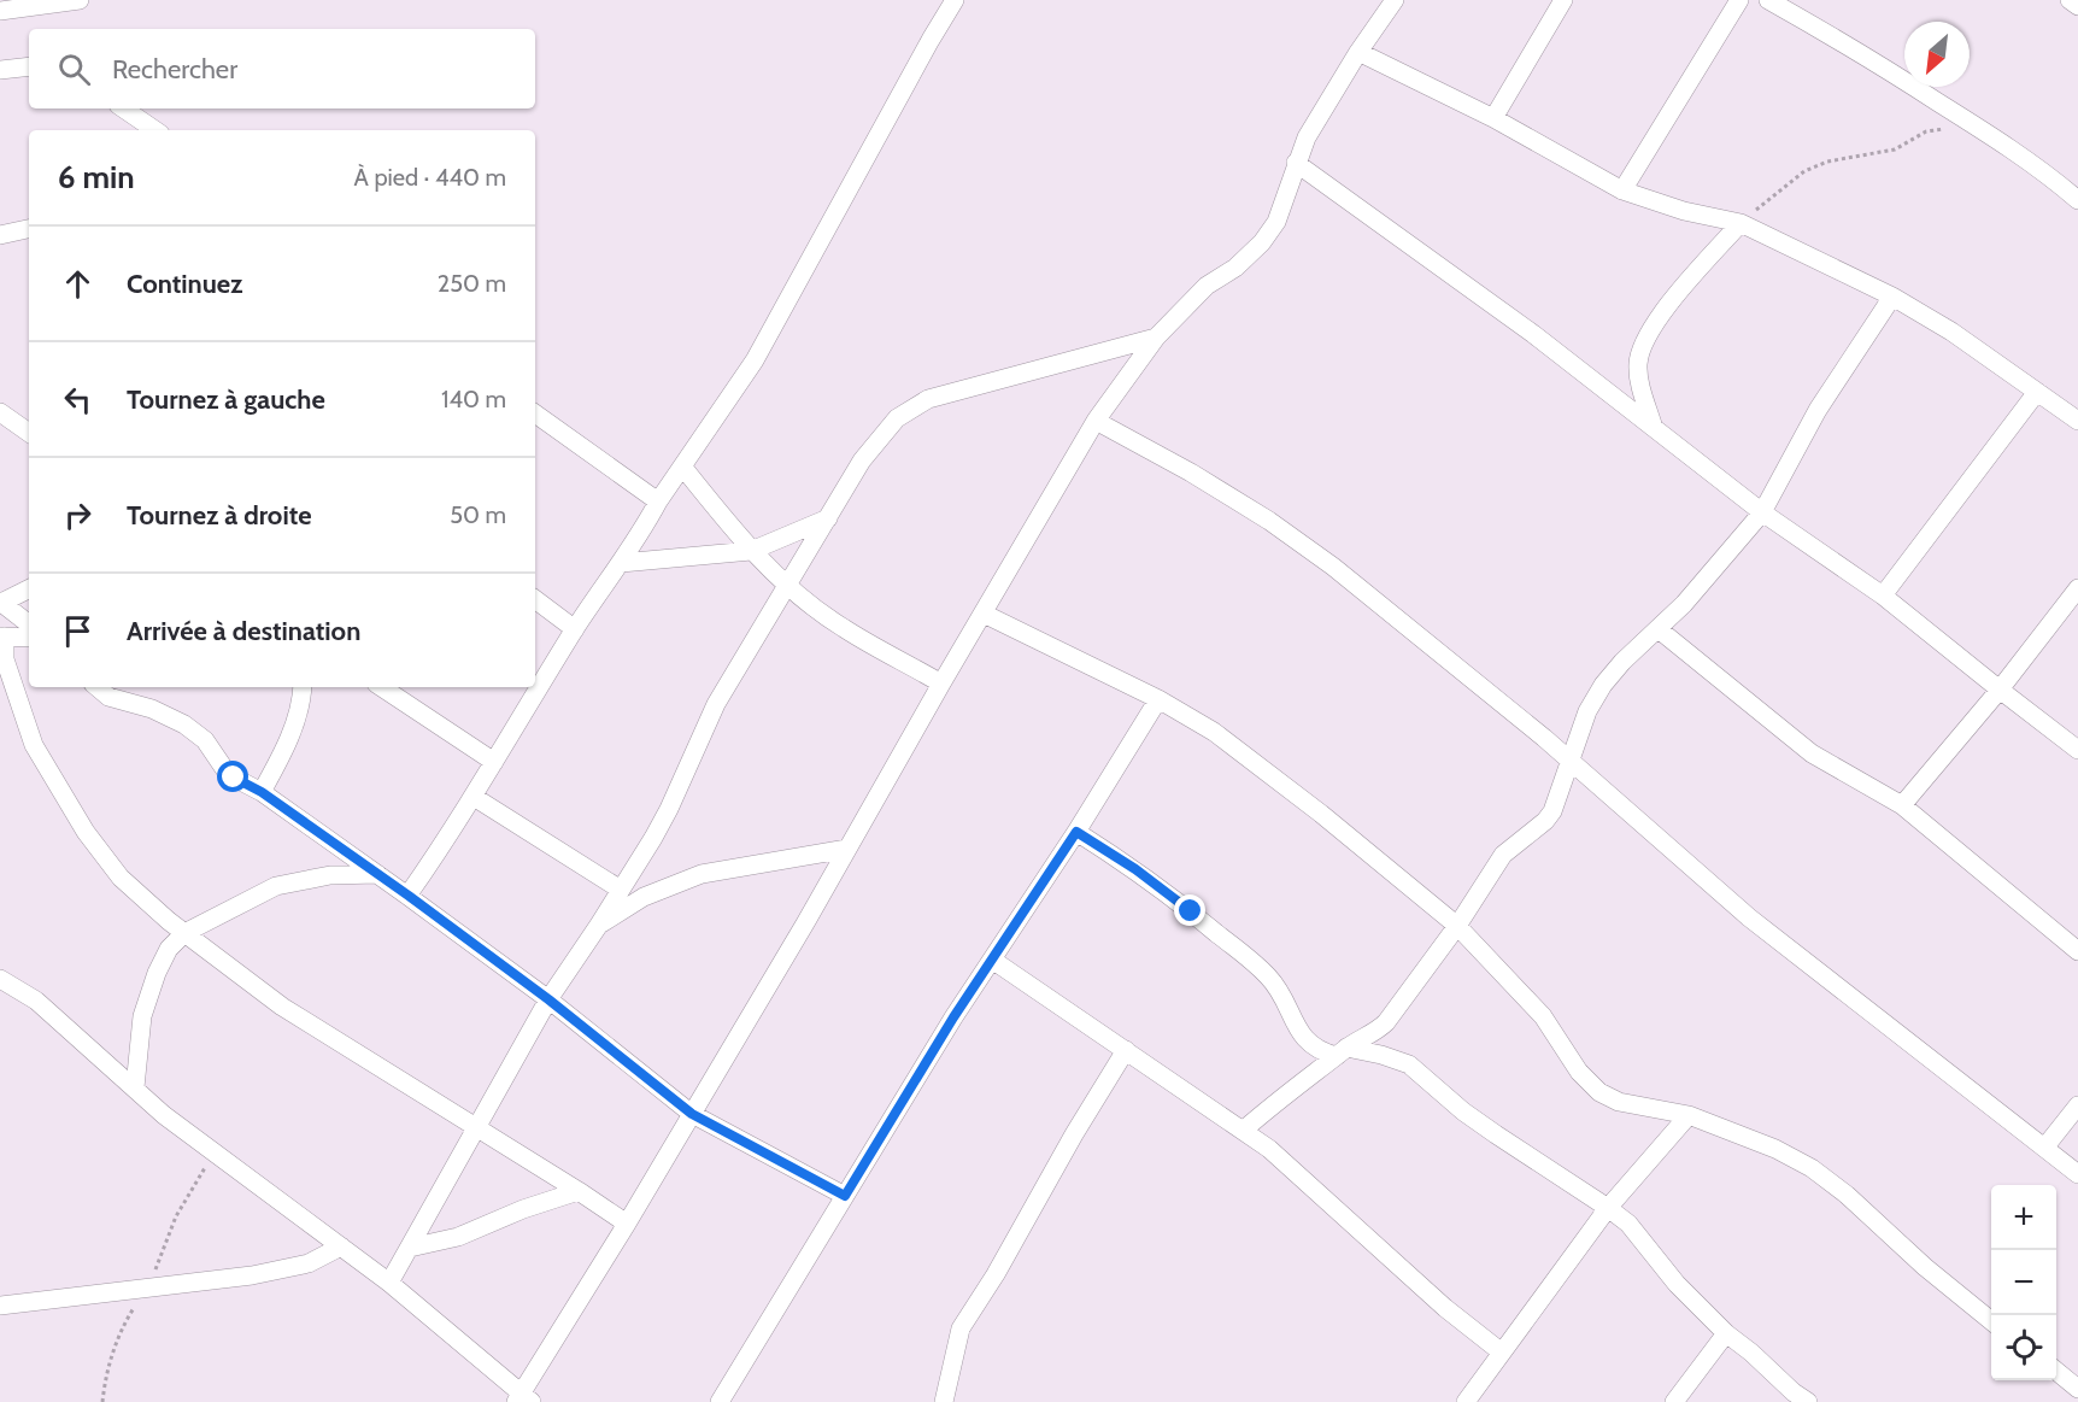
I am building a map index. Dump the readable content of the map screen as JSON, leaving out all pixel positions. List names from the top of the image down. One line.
{"north":"bottom left","page":{"search":"Rechercher","heading":["6 min","À pied · 440 m"],"list":[["Continuez","250 m"],["Tournez à gauche","140 m"],["Tournez à droite","50 m"],"Arrivée à destination"],"map_buttons":["+","−"]}}
